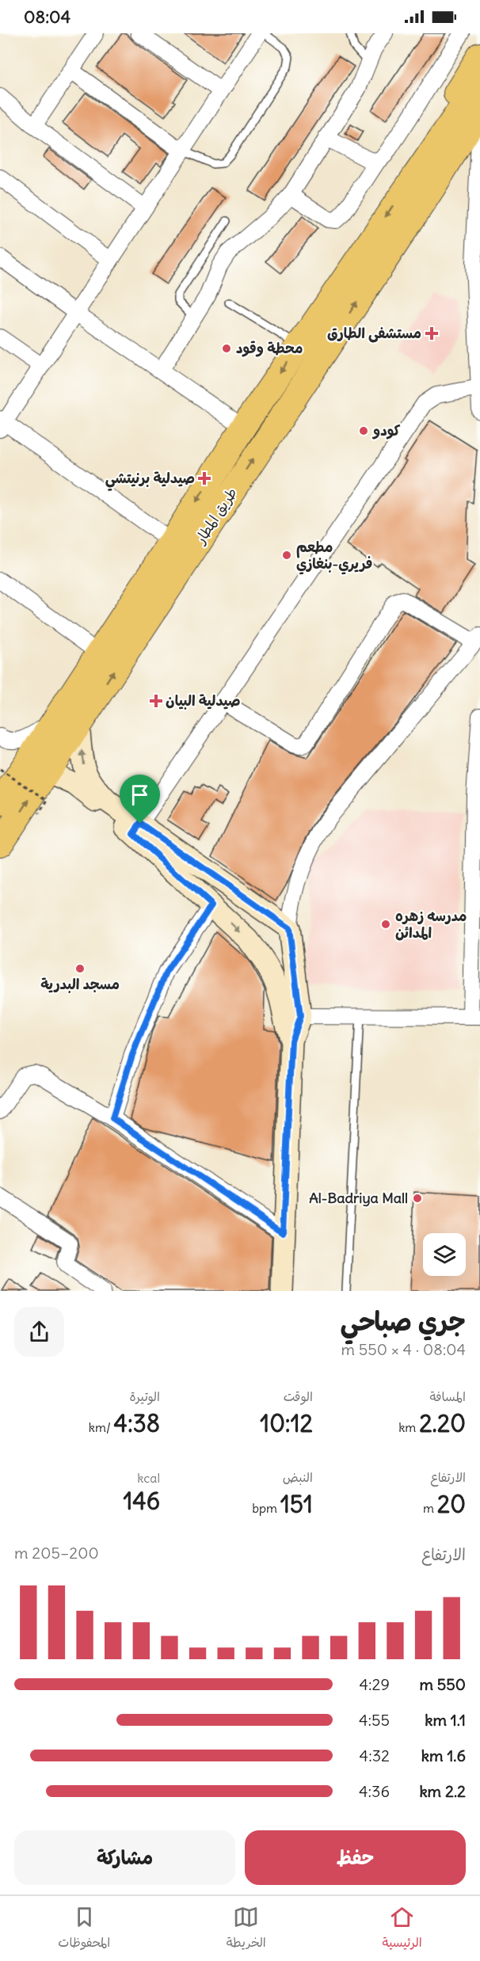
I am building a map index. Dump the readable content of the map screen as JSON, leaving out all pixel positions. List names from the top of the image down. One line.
{"streets":{"highway":["طريق المطار"]},"places":{"health":["مستشفى الطارق","صيدلية برنيتشي","صيدلية البيان"],"other":["محطة وقود","كودو","مطعم فريري-بنغازي","مدرسه زهره المدائن","مسجد البدرية","Al-Badriya Mall"]},"page":{"status":"08:04","heading":["جري صباحي","08:04 · 4 × 550 m"],"stats":[["المسافة","2.20 km"],["الوقت","10:12"],["الوتيرة","4:38 /km"],["الارتفاع","20 m"],["النبض","151 bpm"],["kcal","146"]],"chart":["الارتفاع","200–205 m"],"list":[{"name":"550 m","note":"4:29"},{"name":"1.1 km","note":"4:55"},{"name":"1.6 km","note":"4:32"},{"name":"2.2 km","note":"4:36"}],"buttons":["حفظ","مشاركة"],"tabs":["الرئيسية","الخريطة","المحفوظات"]}}
